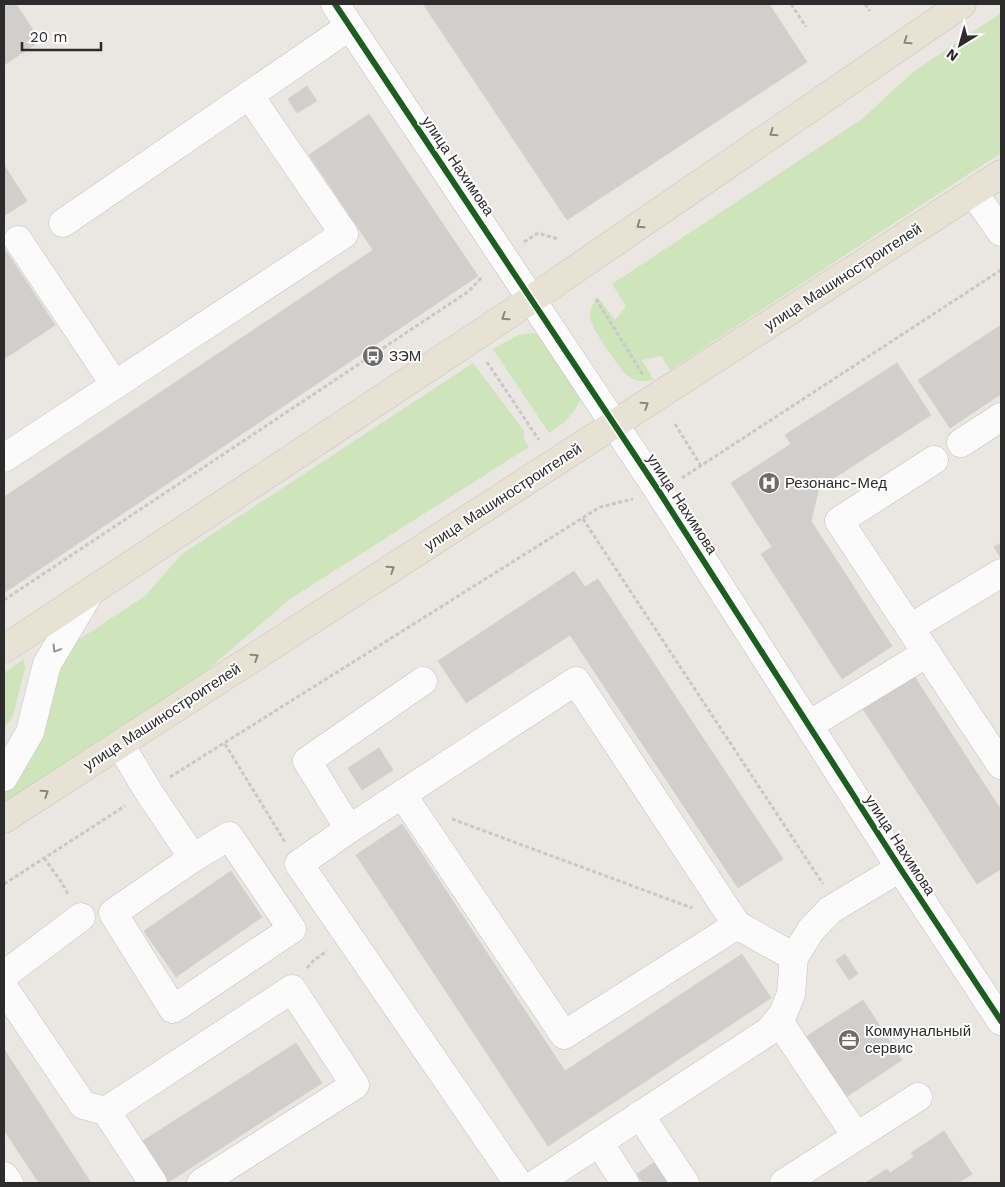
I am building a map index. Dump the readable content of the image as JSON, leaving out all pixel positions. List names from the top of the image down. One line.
{"streets":{"main road":["улица Машиностроителей"],"street":["улица Нахимова"]},"crossings":[["улица Нахимова","улица Машиностроителей"]],"places":{"bus stop":["ЗЭМ"],"hospital":["Резонанс-Мед"],"office":["Коммунальный сервис"]},"scale_bar":"20 m","north":"bottom left"}
